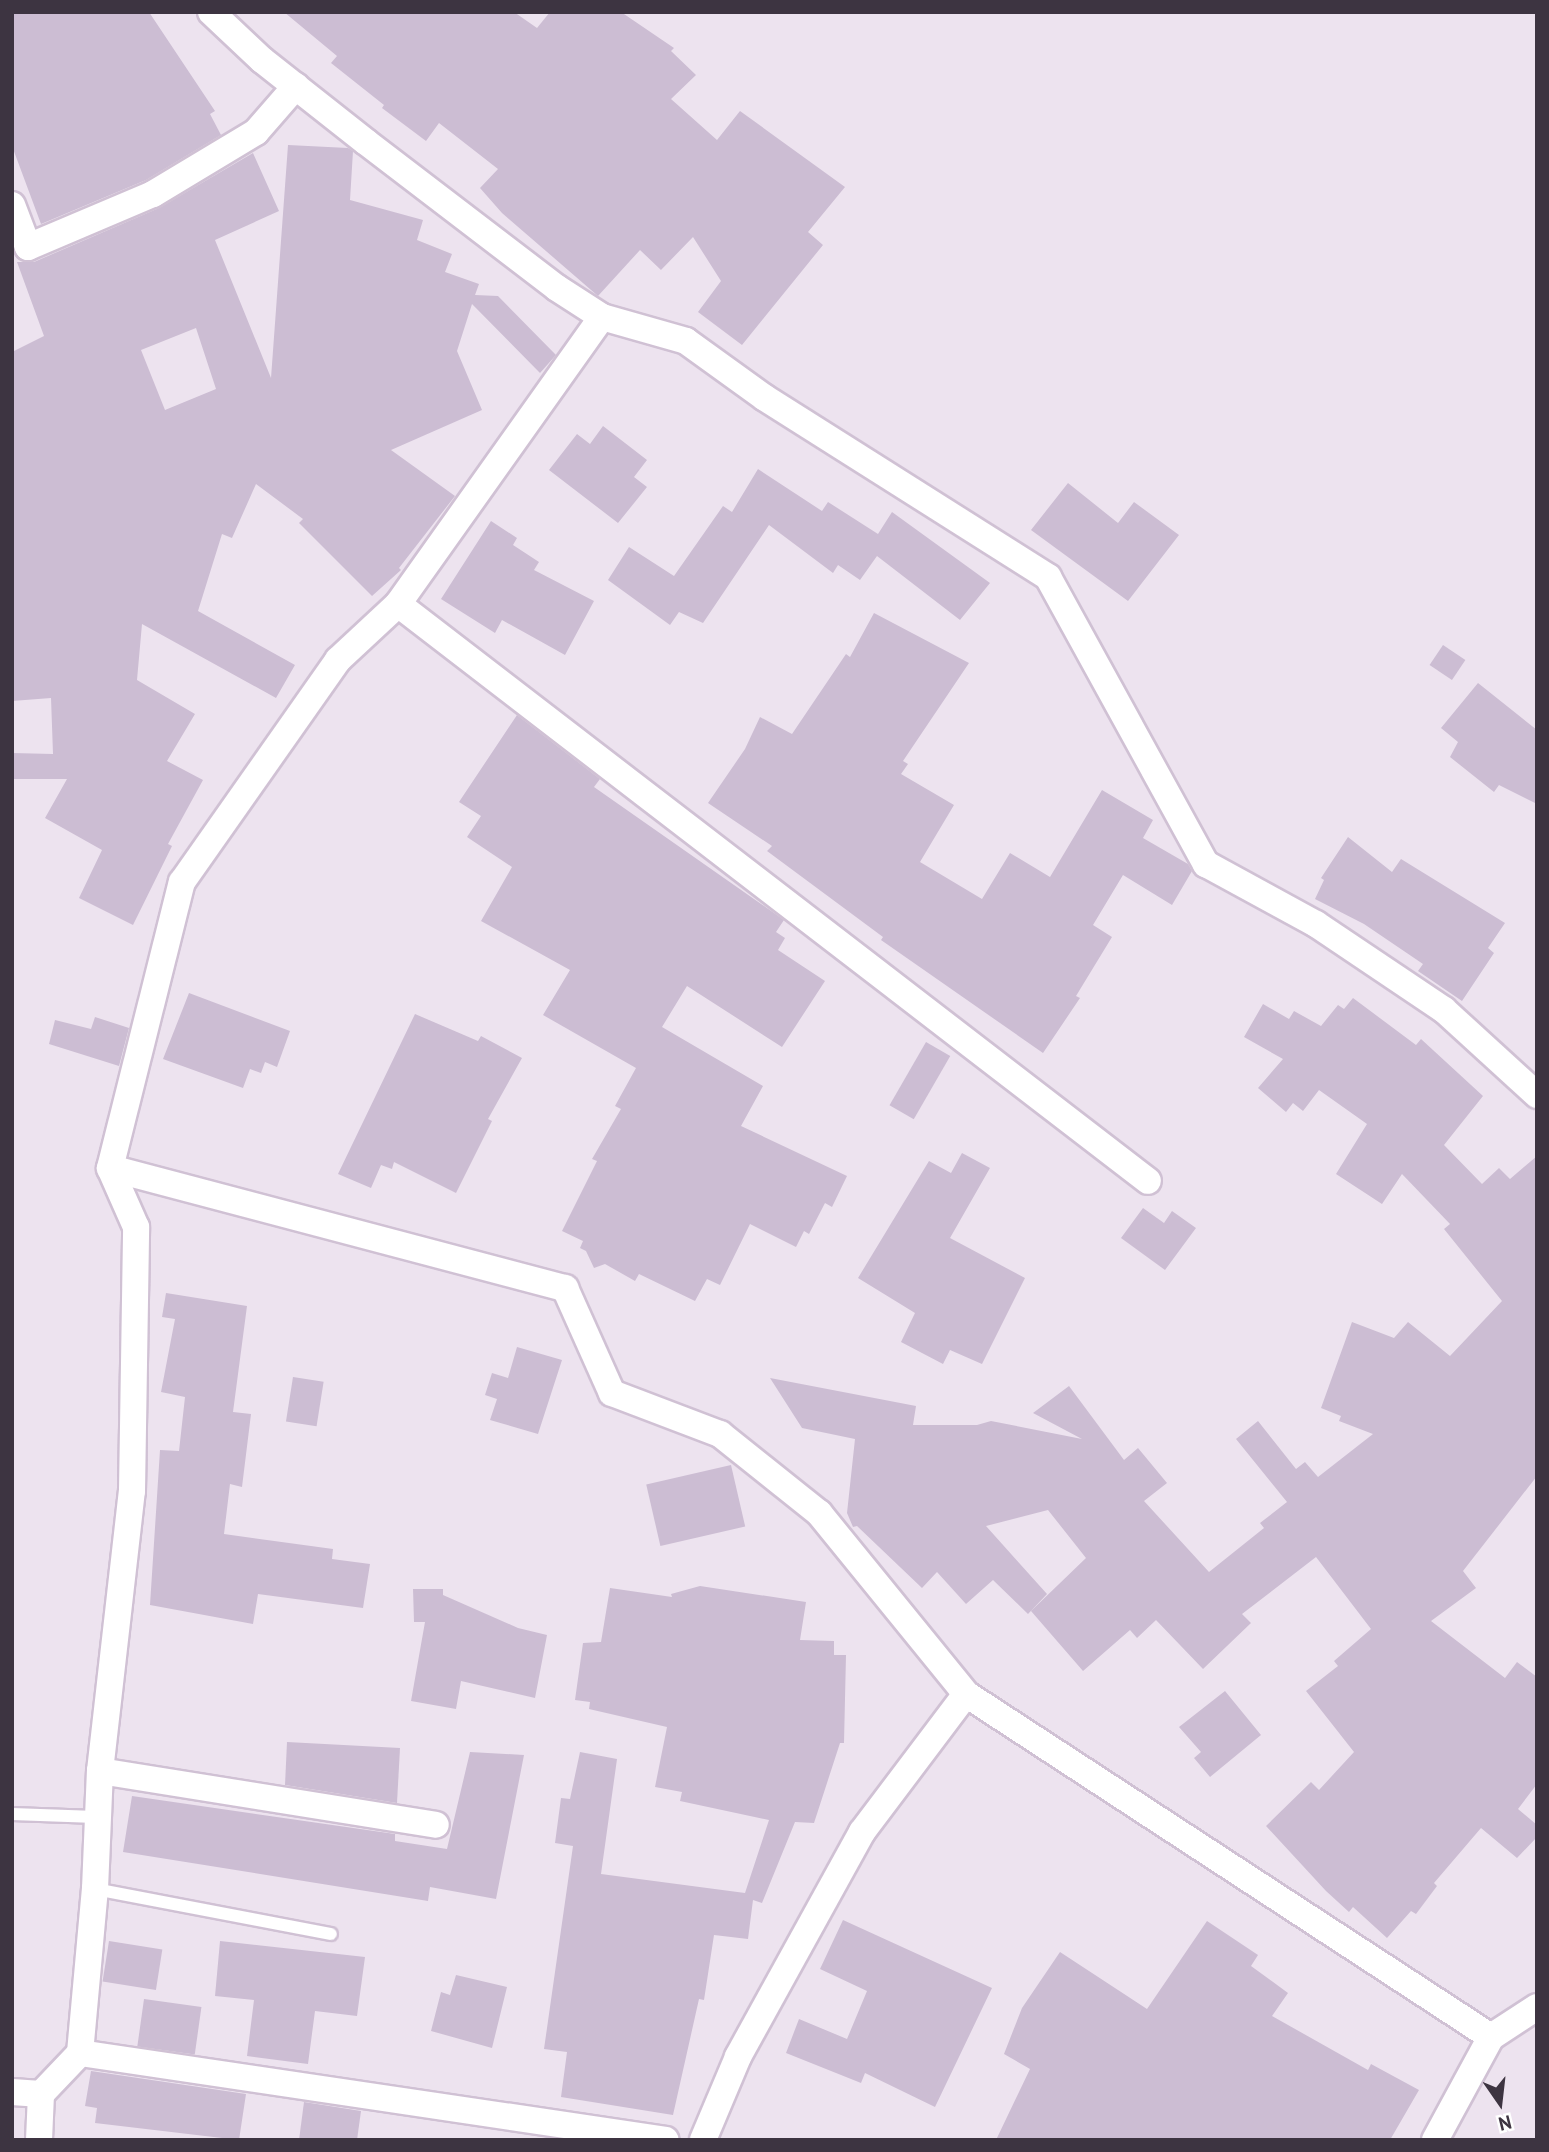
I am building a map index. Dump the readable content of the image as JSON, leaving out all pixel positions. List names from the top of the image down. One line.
{"north":"bottom"}
